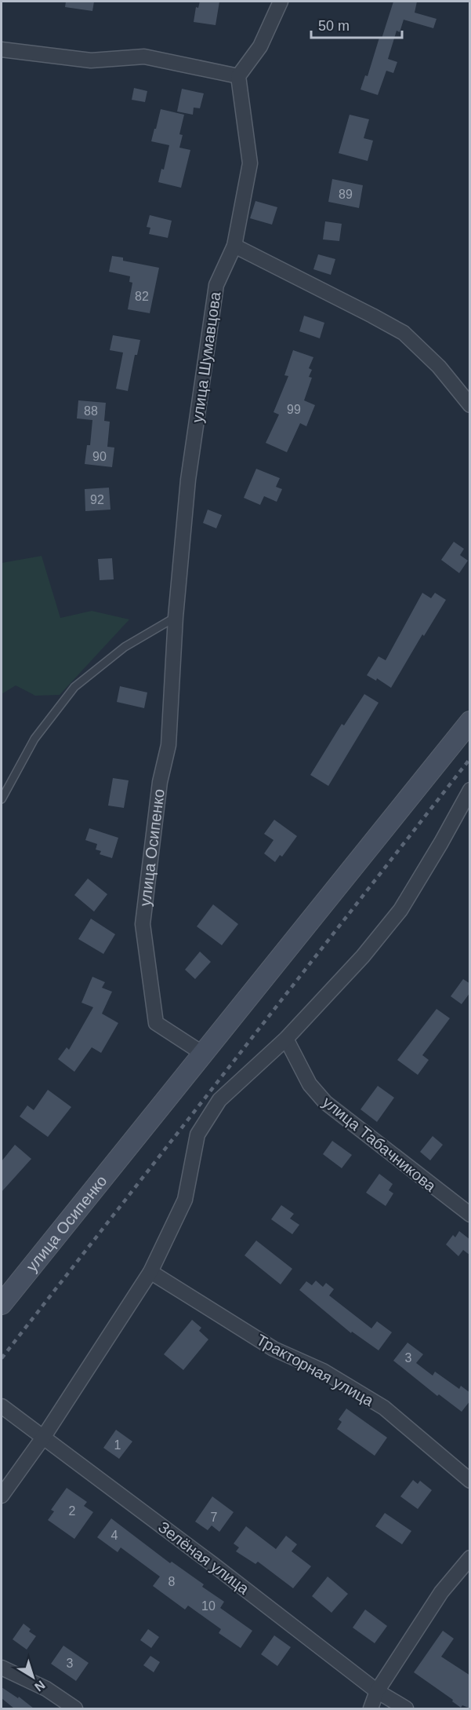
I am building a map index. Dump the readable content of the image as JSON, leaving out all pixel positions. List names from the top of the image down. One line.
{"streets":{"street":["улица Шумавцова","улица Осипенко","улица Табачникова","Тракторная улица","Зелёная улица"]},"crossings":[["улица Шумавцова","улица Осипенко"]],"house_numbers":["89","82","99","88","90","92","3","1","2","7","4","8","10","3"],"scale_bar":"50 m","north":"bottom right"}
